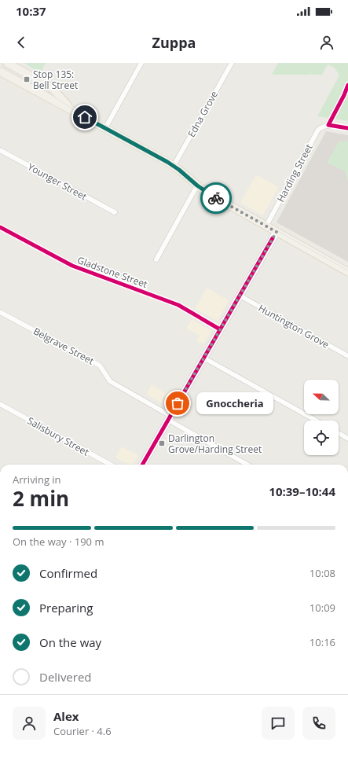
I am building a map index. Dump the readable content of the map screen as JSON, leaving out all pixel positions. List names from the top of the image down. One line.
{"streets":{"street":["Edna Grove","Harding Street","Younger Street","Gladstone Street","Huntington Grove","Belgrave Street","Salisbury Street"]},"places":{"transit":["Stop 135: Bell Street","Darlington Grove/Harding Street"],"other":["Gnoccheria"]},"north":"left","page":{"status":"10:37","header":"Zuppa","bubble":"Gnoccheria","heading":["2 min","Arriving in","10:39–10:44"],"panel":["Alex","Courier · 4.6"],"bar":"On the way · 190 m","list":[["Confirmed","10:08"],["Preparing","10:09"],["On the way","10:16"],"Delivered"]}}
